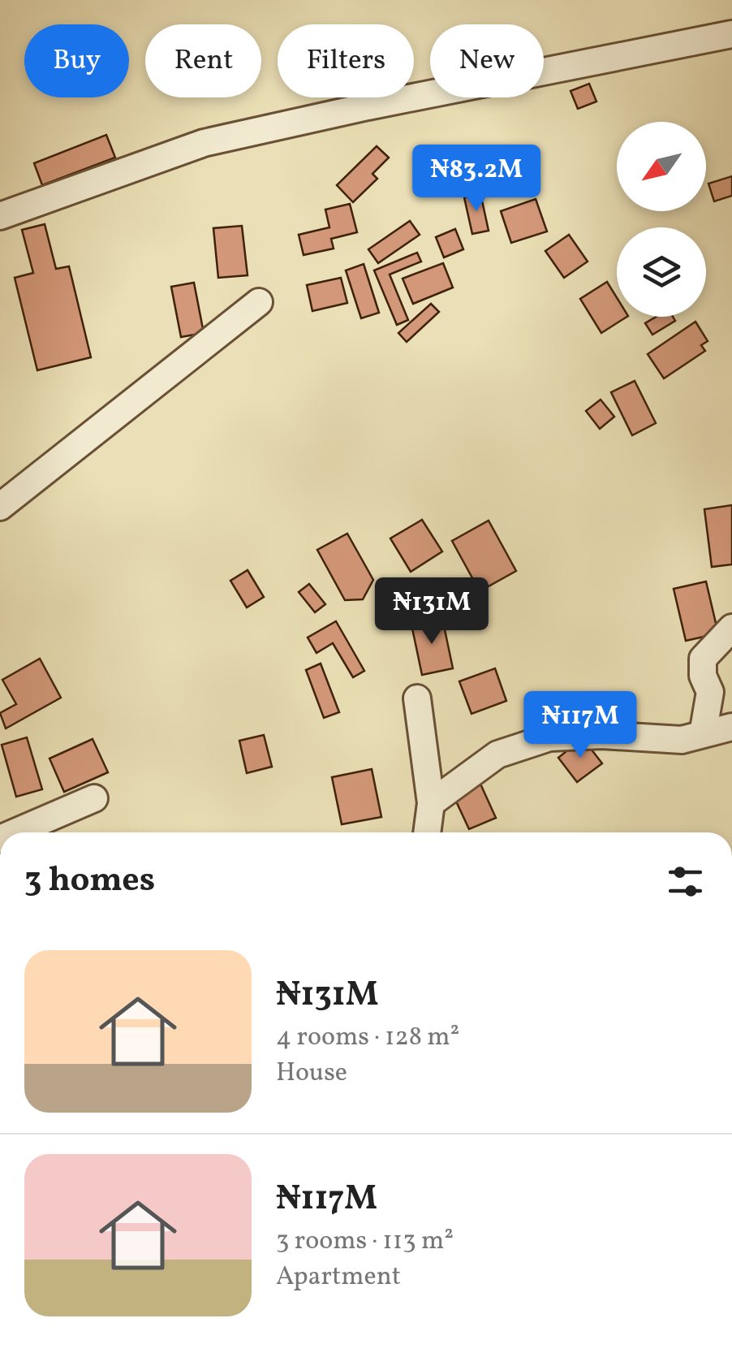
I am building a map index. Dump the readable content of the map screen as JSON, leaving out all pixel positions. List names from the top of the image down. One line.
{"north":"bottom left","page":{"chip":["Buy","Rent","Filters","New"],"price":["₦83.2M","₦131M","₦117M"],"heading":"3 homes","list":[{"name":"₦131M","note":"4 rooms · 128 m² · House"},{"name":"₦117M","note":"3 rooms · 113 m² · Apartment"}]}}
